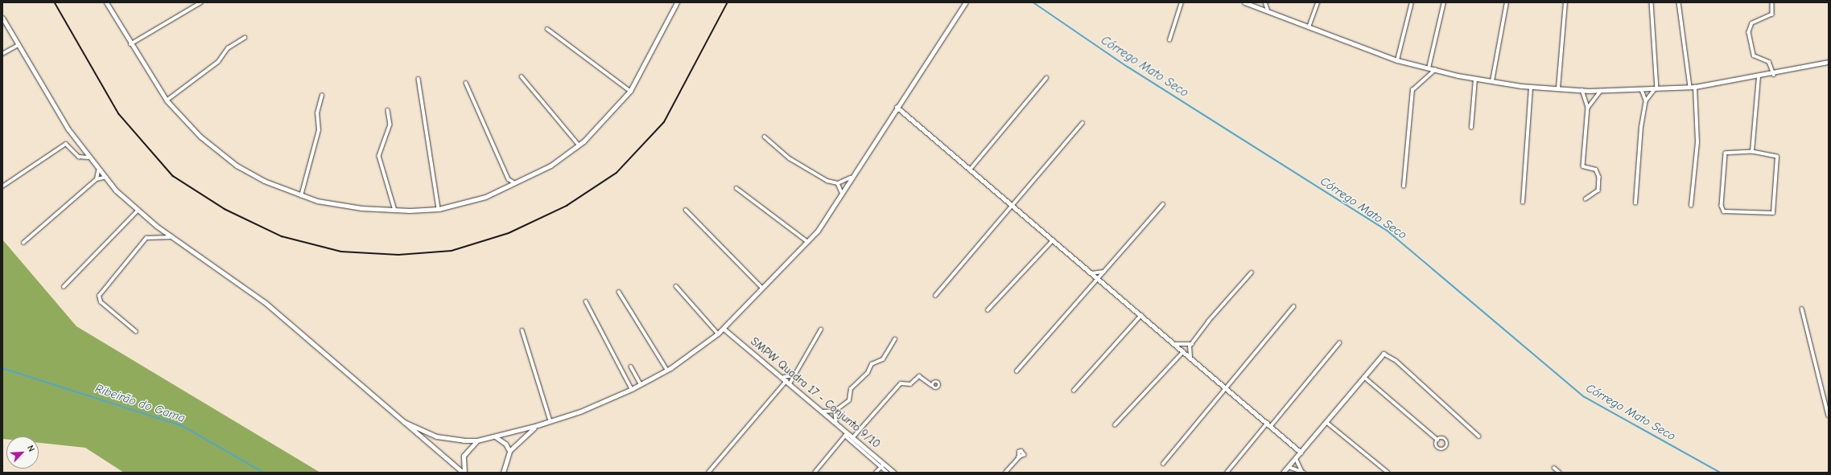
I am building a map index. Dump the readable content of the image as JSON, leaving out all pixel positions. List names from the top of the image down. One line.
{"streets":{"street":["SMPW Quadra 17 - Conjunto 9/10"]},"water":["Córrego Mato Seco","Ribeirão do Gama"],"north":"top right"}
